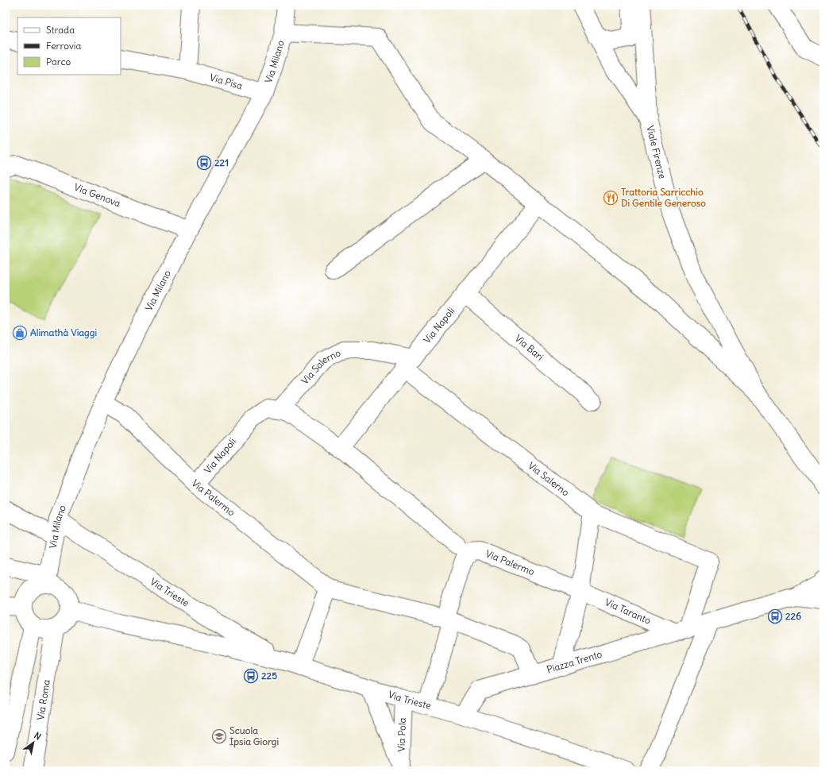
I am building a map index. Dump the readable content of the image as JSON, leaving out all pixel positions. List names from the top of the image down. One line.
{"streets":{"street":["Via Milano","Via Pisa","Viale Firenze","Via Genova","Via Napoli","Via Bari","Via Salerno","Via Palermo","Via Trieste","Via Taranto","Piazza Trento","Via Roma","Via Pola"]},"crossings":[["Via Milano","Via Pisa"],["Via Milano","Via Genova"],["Via Milano","Via Palermo"],["Via Milano","Via Trieste"],["Via Milano","Via Roma"],["Via Napoli","Via Bari"],["Via Napoli","Via Salerno"],["Via Napoli","Via Palermo"],["Via Salerno","Via Taranto"],["Via Salerno","Piazza Trento"],["Via Palermo","Via Trieste"],["Via Palermo","Via Taranto"],["Via Palermo","Piazza Trento"],["Via Trieste","Piazza Trento"],["Via Trieste","Via Roma"],["Via Trieste","Via Pola"],["Via Taranto","Piazza Trento"]],"places":{"bus stop":["221","226","225"],"restaurant":["Trattoria Sarricchio Di Gentile Generoso"],"shop":["Alimathà Viaggi"],"school or university":["Scuola Ipsia Giorgi"]},"legend":["Strada","Ferrovia","Parco"],"north":"top right"}
